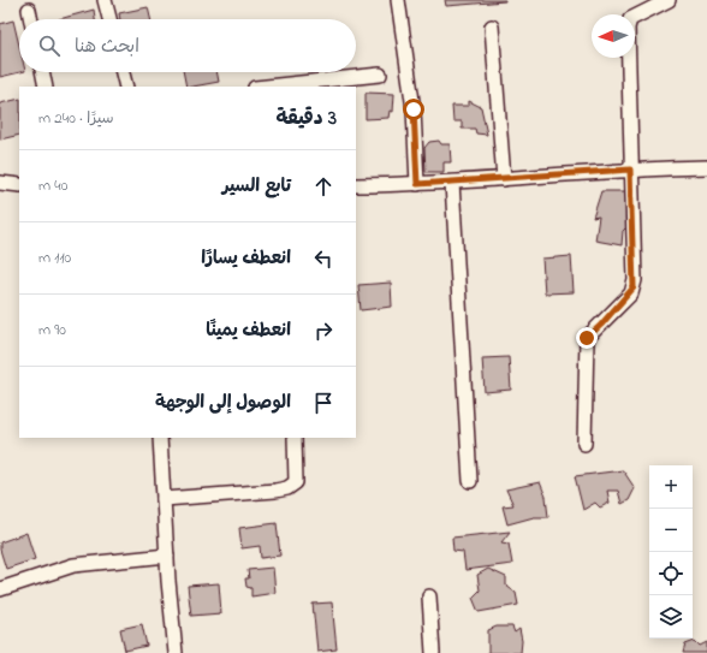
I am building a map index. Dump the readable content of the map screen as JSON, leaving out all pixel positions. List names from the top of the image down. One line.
{"north":"left","page":{"search":"ابحث هنا","heading":["3 دقيقة","سيرًا · 240 m"],"list":[["تابع السير","40 m"],["انعطف يسارًا","110 m"],["انعطف يمينًا","90 m"],"الوصول إلى الوجهة"],"map_buttons":["+","−"]}}
